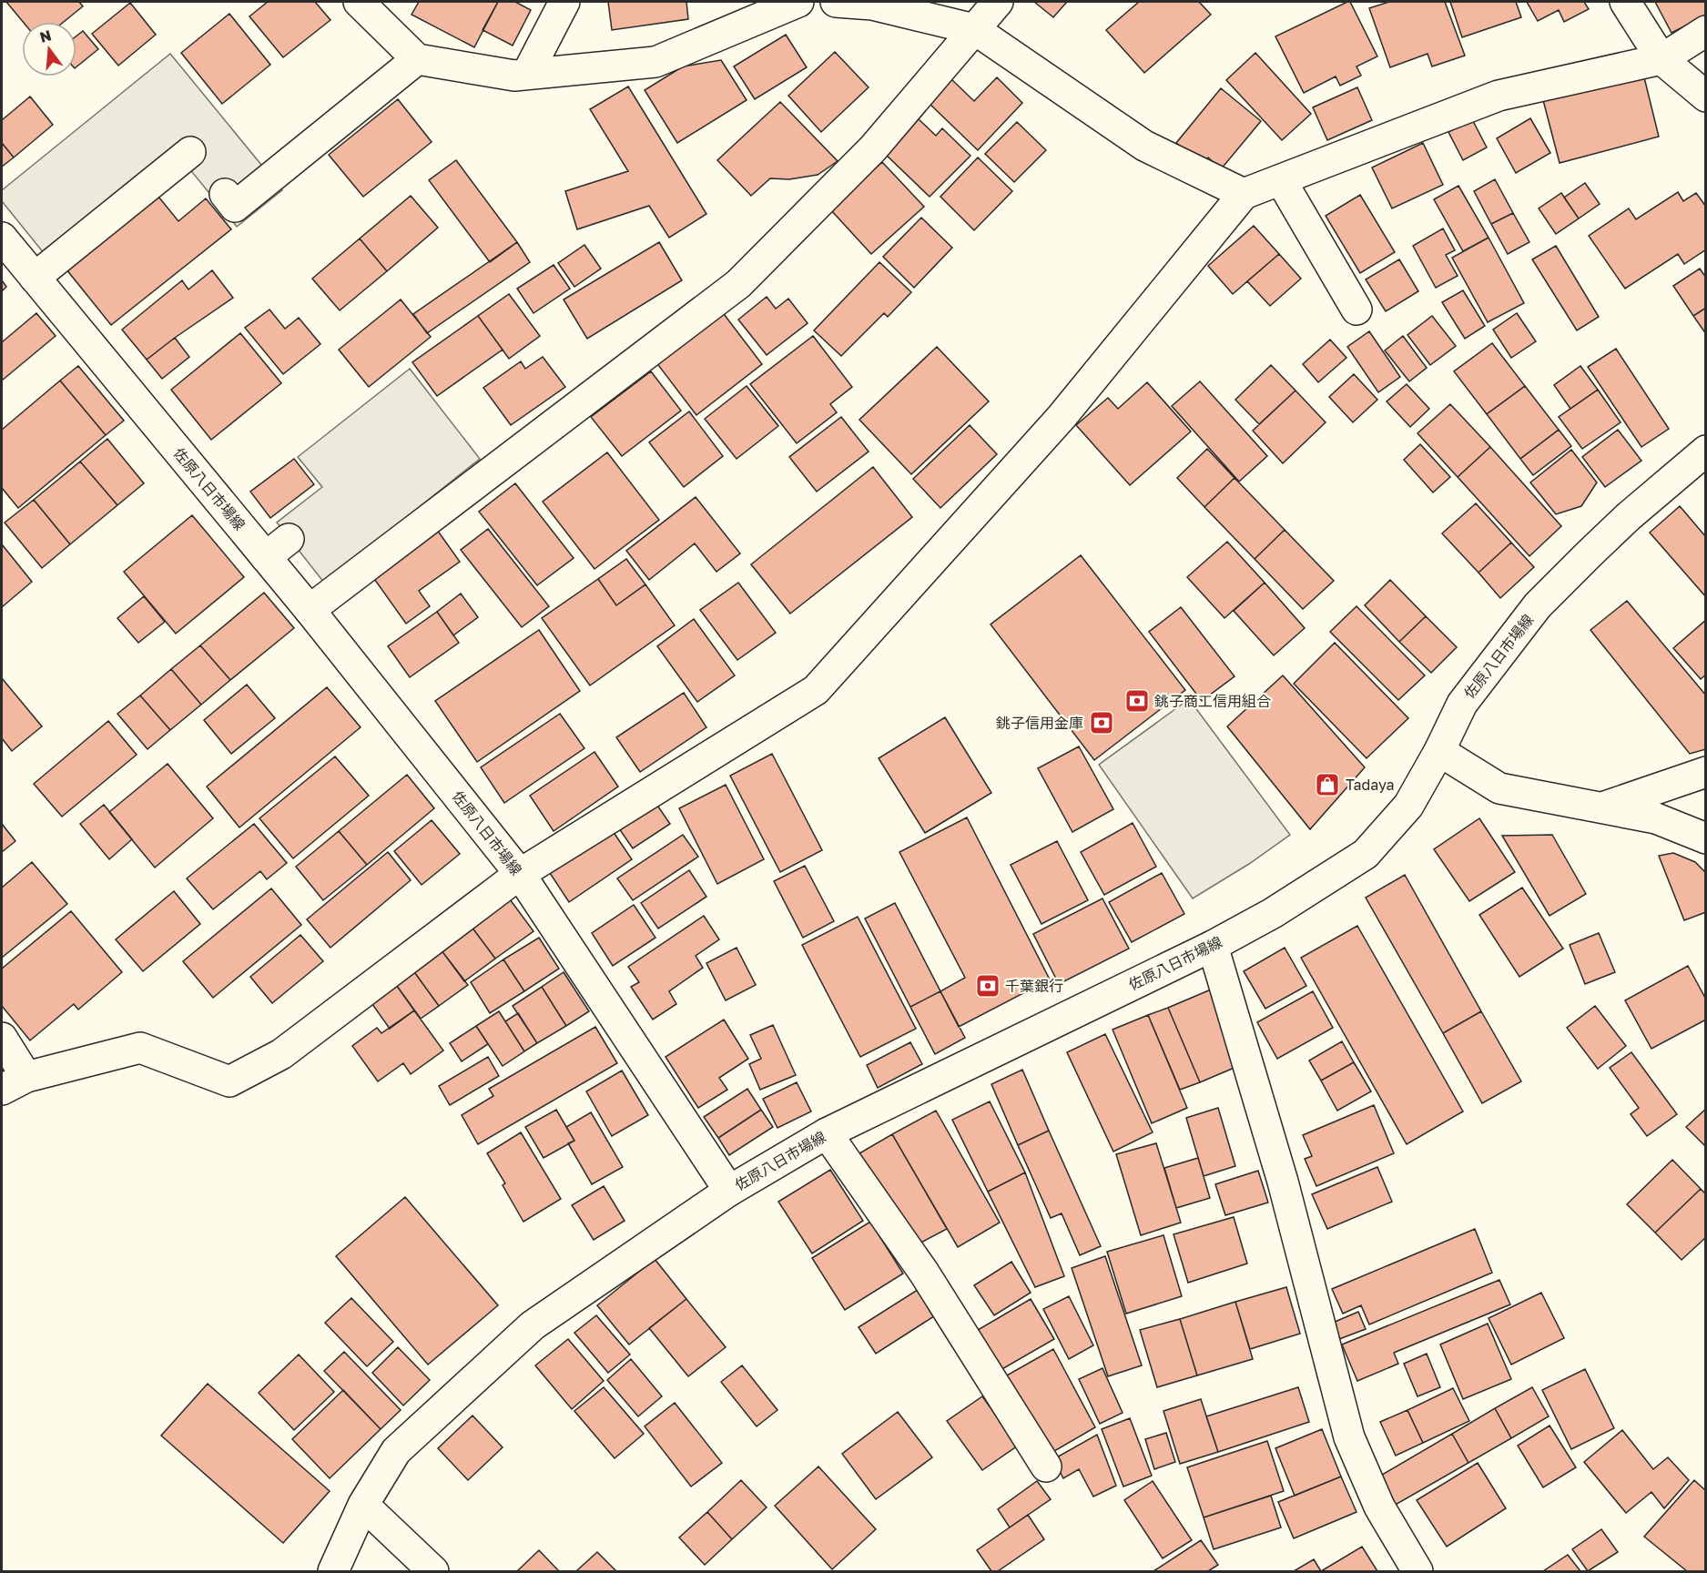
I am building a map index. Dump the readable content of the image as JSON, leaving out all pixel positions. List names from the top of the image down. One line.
{"streets":{"street":["佐原八日市場線"]},"places":{"bank":["銚子商工信用組合","銚子信用金庫","千葉銀行"],"shop":["Tadaya"]},"north":"top"}
